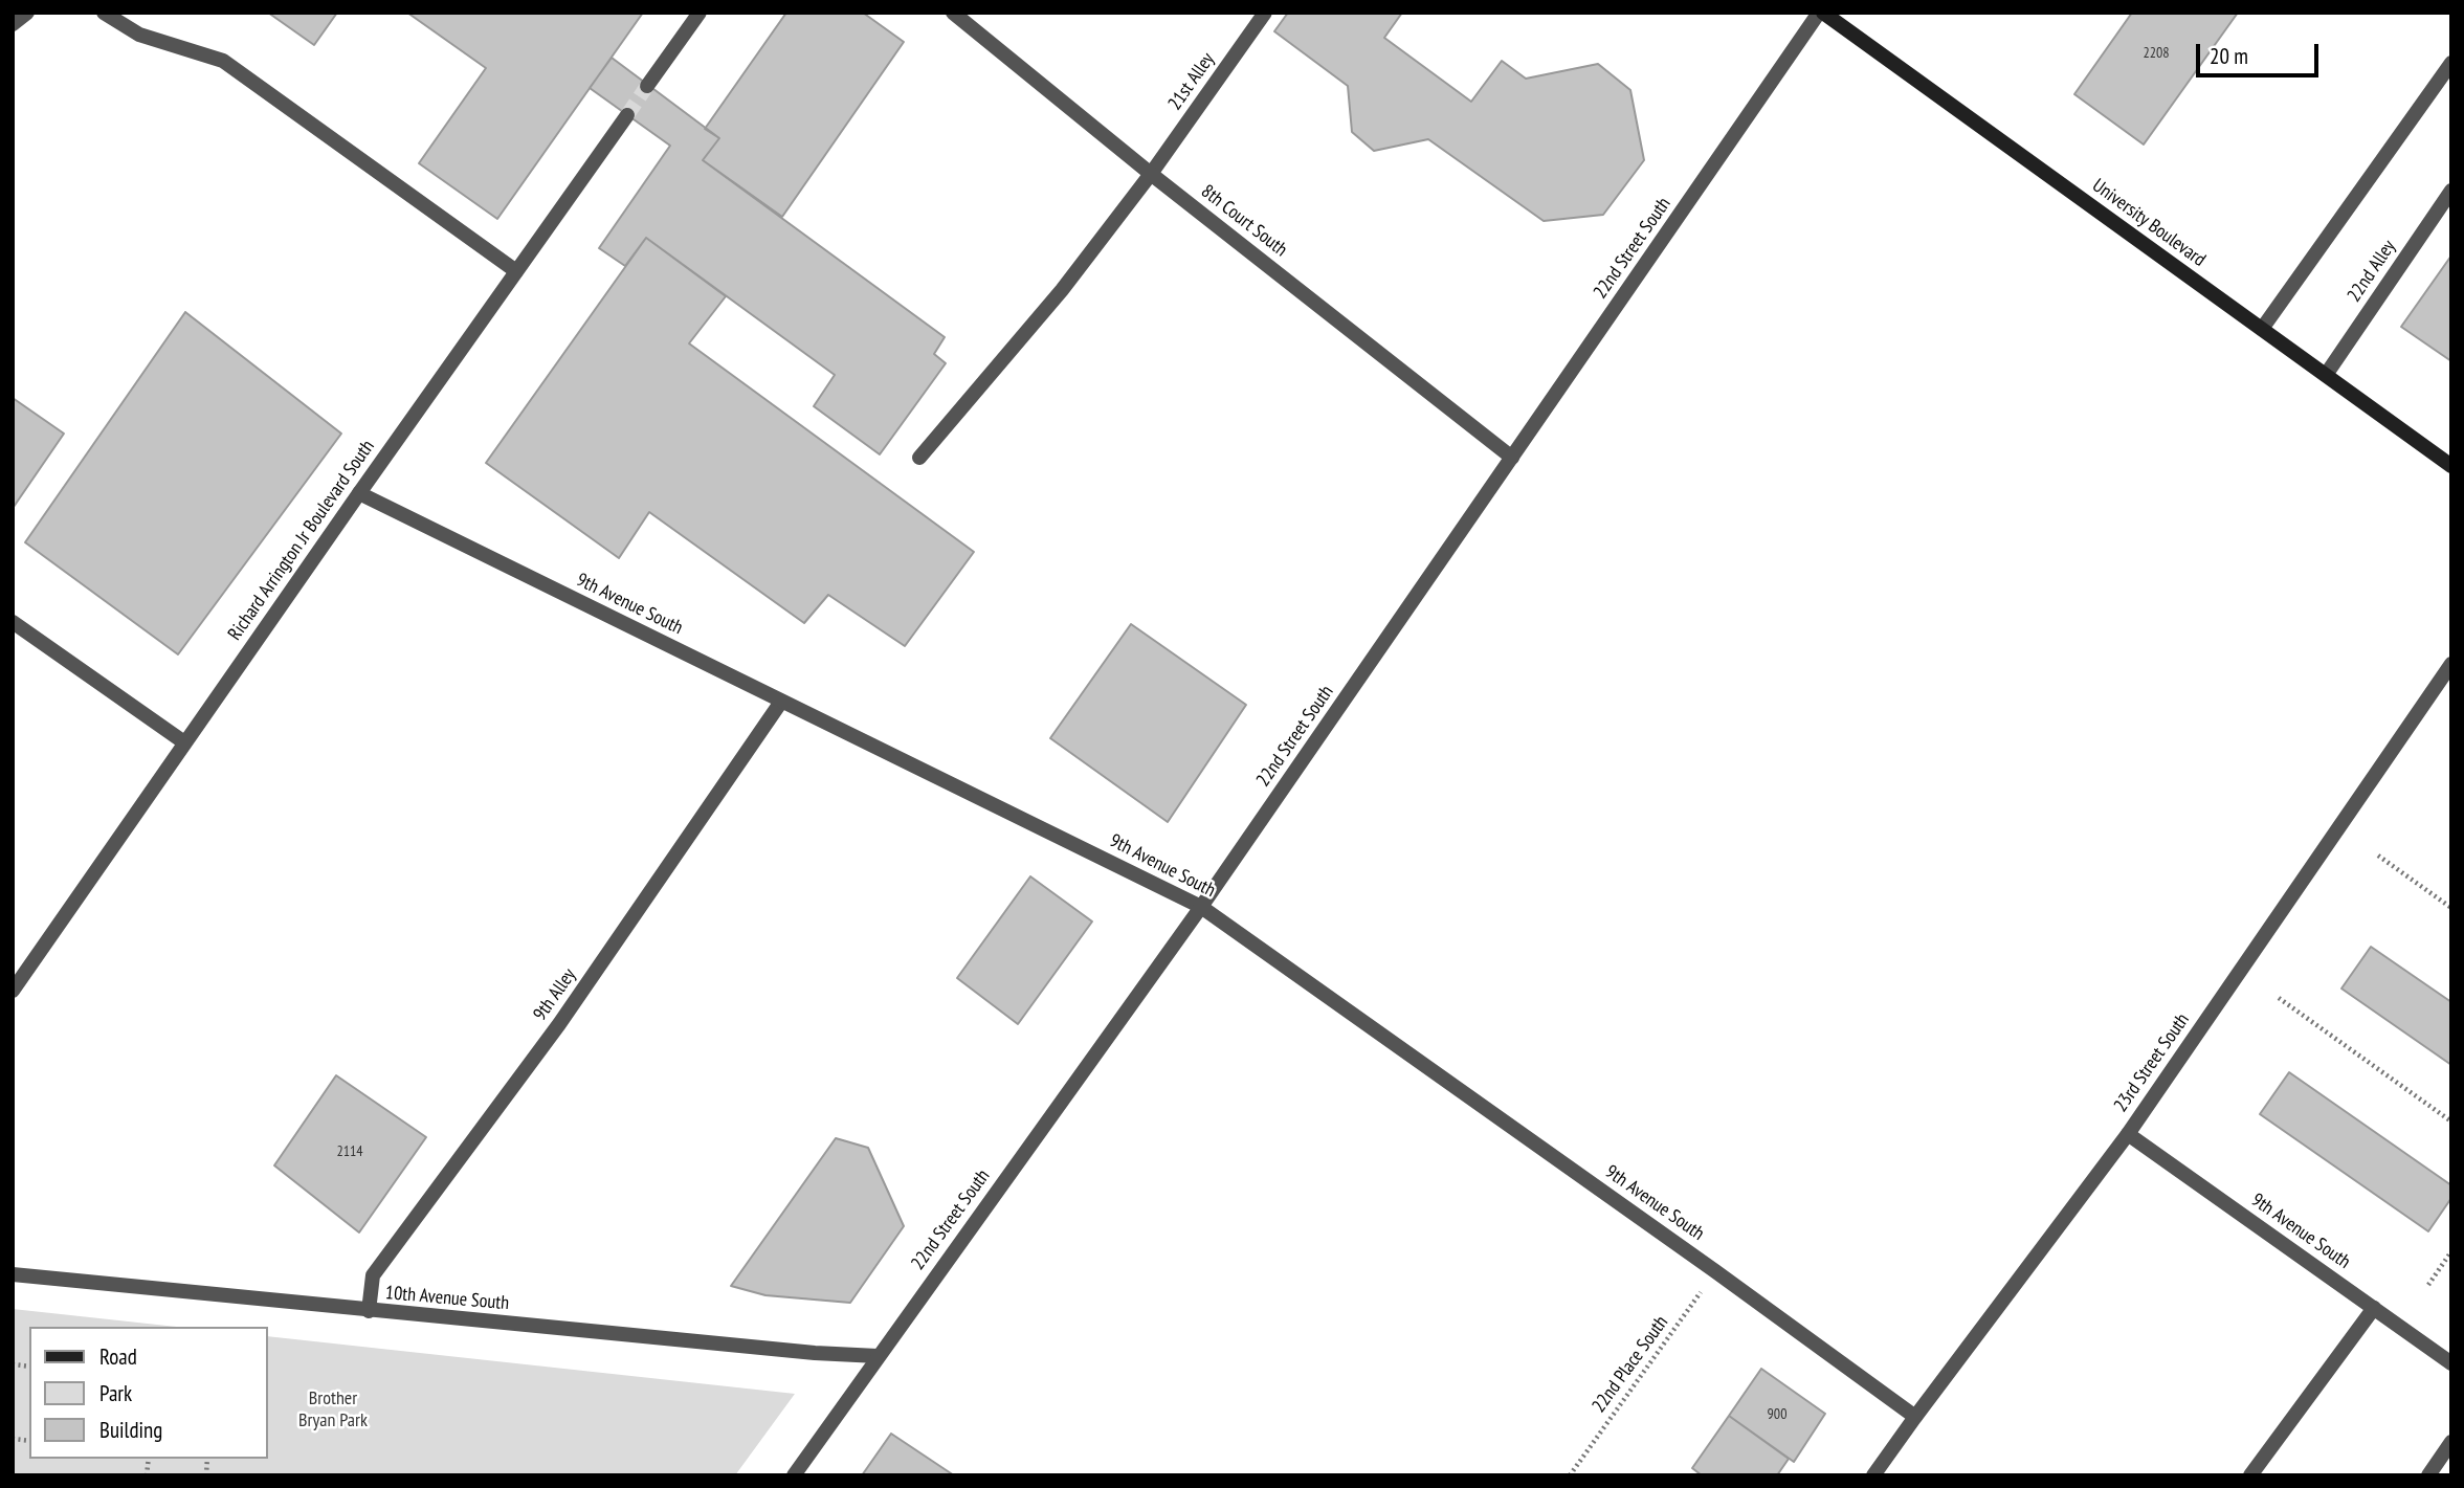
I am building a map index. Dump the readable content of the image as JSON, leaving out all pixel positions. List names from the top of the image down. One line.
{"streets":{"main road":["University Boulevard"],"street":["21st Alley","8th Court South","22nd Street South","22nd Alley","Richard Arrington Jr Boulevard South","9th Avenue South","9th Alley","23rd Street South","10th Avenue South"],"path":["22nd Place South"]},"crossings":[["21st Alley","8th Court South"],["8th Court South","22nd Street South"],["University Boulevard","22nd Street South"],["University Boulevard","22nd Alley"],["22nd Street South","9th Avenue South"],["22nd Street South","10th Avenue South"],["Richard Arrington Jr Boulevard South","9th Avenue South"],["9th Avenue South","9th Alley"],["9th Avenue South","23rd Street South"],["9th Avenue South","22nd Place South"],["9th Alley","10th Avenue South"]],"parks":["Brother Bryan Park"],"house_numbers":["2208","2114","900"],"legend":["Road","Park","Building"],"scale_bar":"20 m"}
